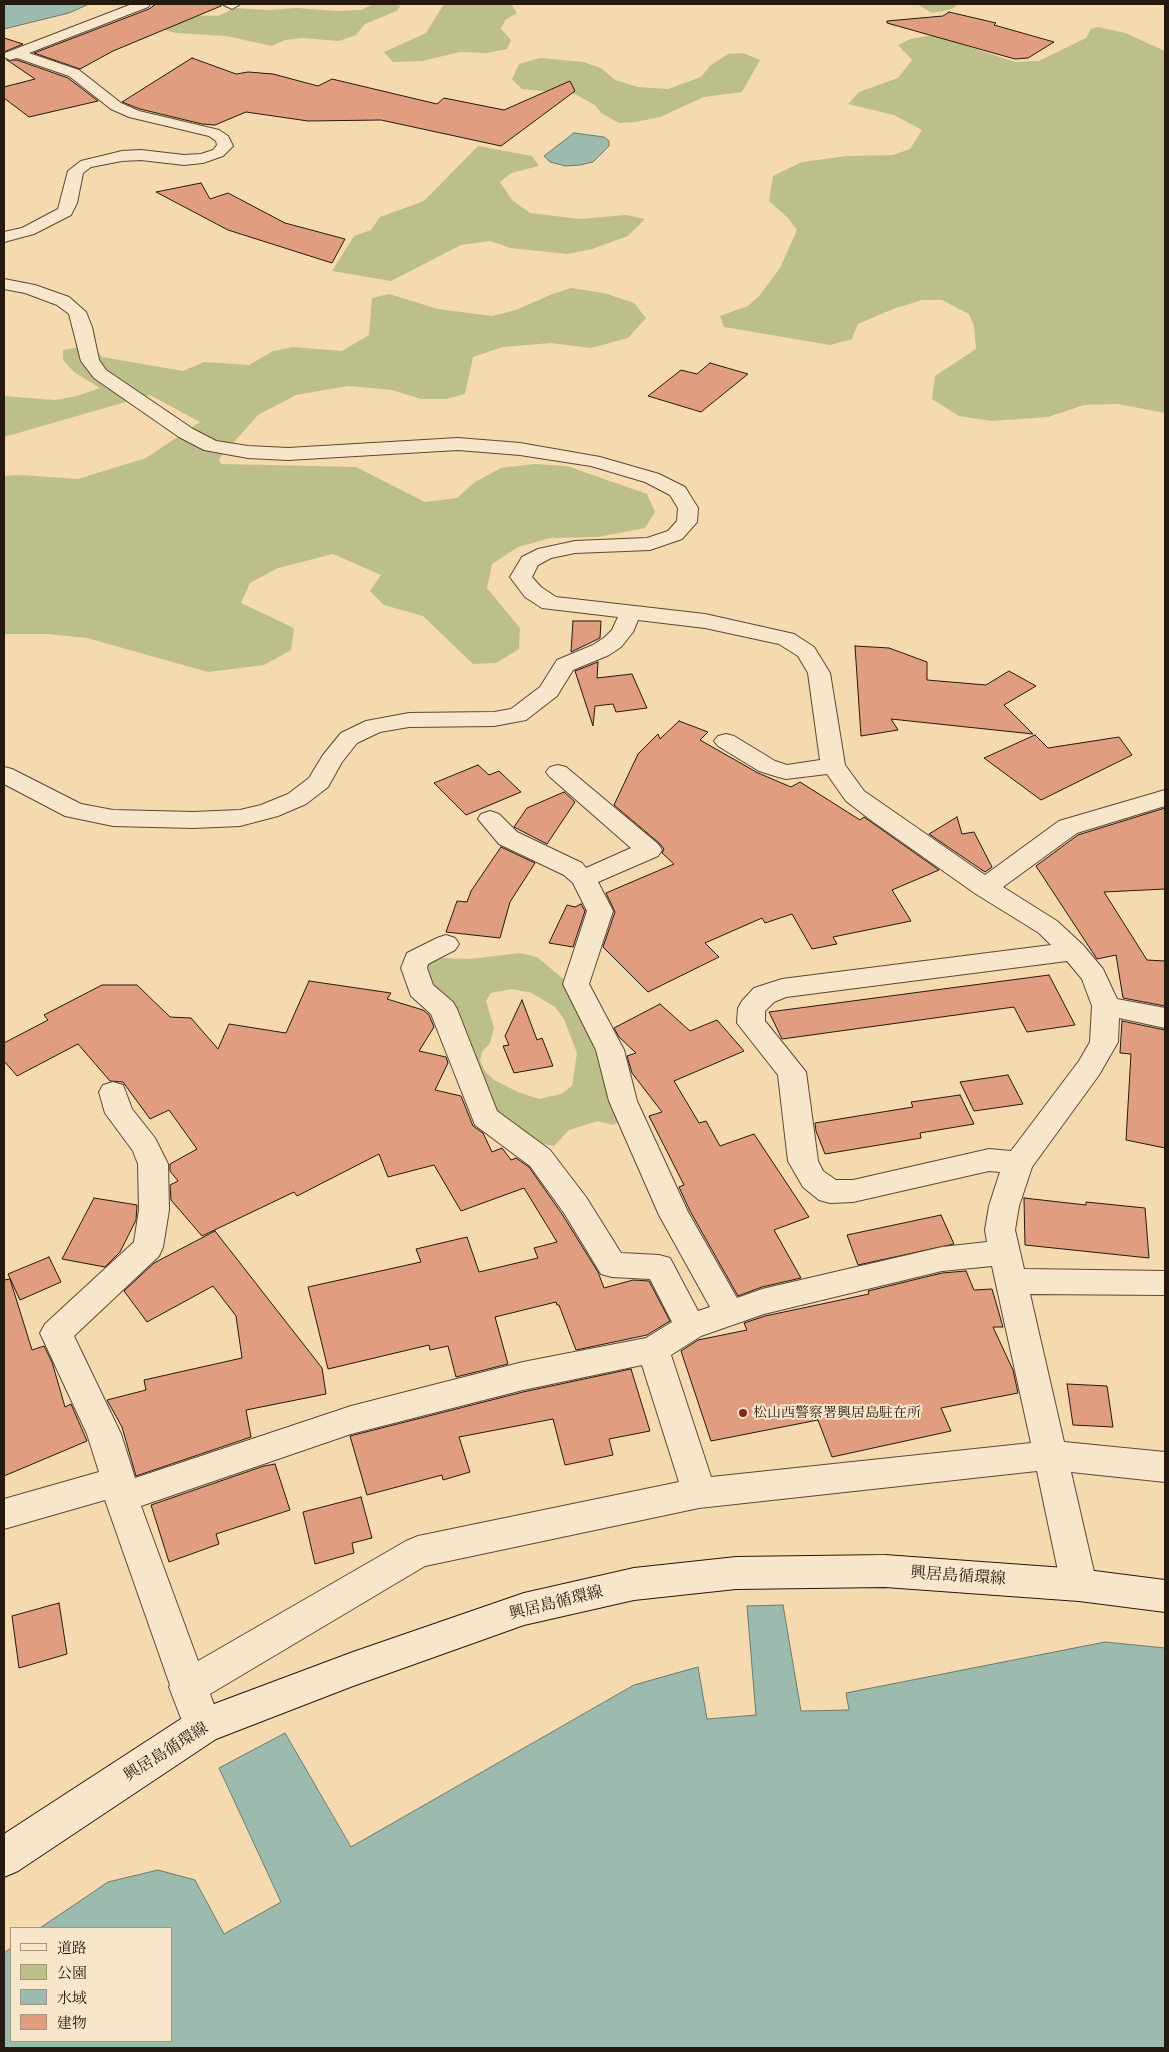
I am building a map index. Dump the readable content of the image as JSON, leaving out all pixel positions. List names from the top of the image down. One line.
{"streets":{"street":["興居島循環線"]},"places":["松山西警察署興居島駐在所"],"legend":["道路","公園","水域","建物"]}
